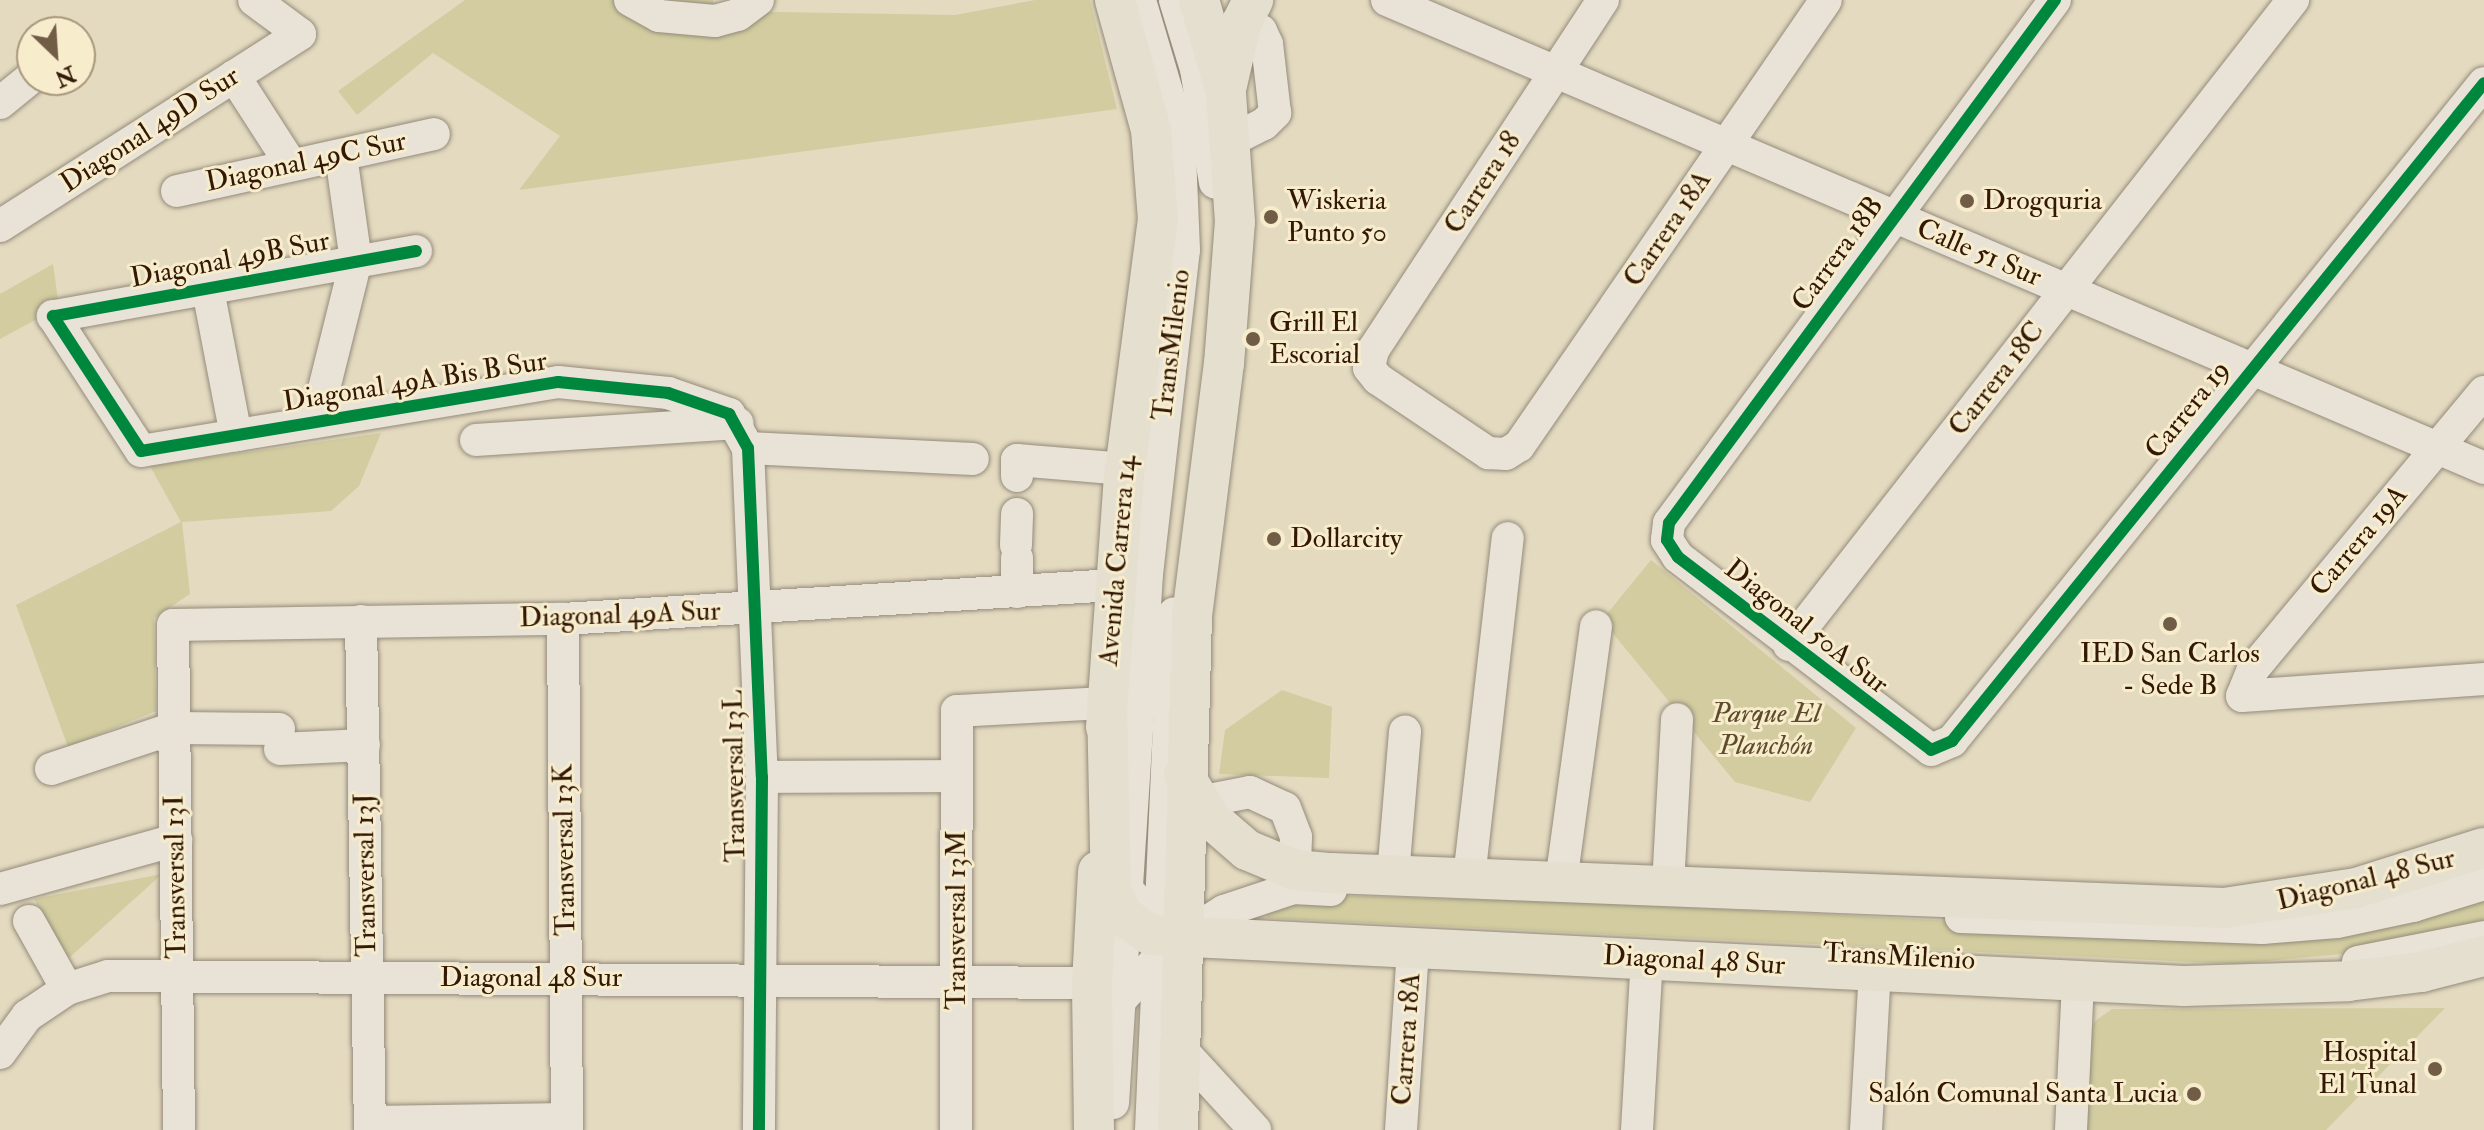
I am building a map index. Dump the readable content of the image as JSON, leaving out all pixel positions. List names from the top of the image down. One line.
{"streets":{"main road":["Avenida Carrera 14","Diagonal 48 Sur"],"street":["Diagonal 49D Sur","Diagonal 49C Sur","Carrera 18","Carrera 18A","Calle 51 Sur","Carrera 18B","Diagonal 49B Sur","TransMilenio","Carrera 18C","Diagonal 49A Bis B Sur","Carrera 19","Carrera 19A","Diagonal 49A Sur","Diagonal 50A Sur","Transversal 13L","Transversal 13K","Transversal 13J","Transversal 13I","Transversal 13M"]},"crossings":[["Carrera 18","Carrera 18A"],["Carrera 18","Calle 51 Sur"],["Carrera 18A","Calle 51 Sur"],["Carrera 18A","Diagonal 48 Sur"],["Calle 51 Sur","Carrera 18B"],["Calle 51 Sur","Carrera 18C"],["Calle 51 Sur","Carrera 19"],["Calle 51 Sur","Carrera 19A"],["Carrera 18B","Diagonal 50A Sur"],["Diagonal 49B Sur","Diagonal 49A Bis B Sur"],["TransMilenio","Avenida Carrera 14"],["TransMilenio","Diagonal 48 Sur"],["Carrera 18C","Diagonal 50A Sur"],["Diagonal 49A Bis B Sur","Transversal 13L"],["Carrera 19","Diagonal 50A Sur"],["Avenida Carrera 14","Diagonal 49A Sur"],["Avenida Carrera 14","Diagonal 48 Sur"],["Avenida Carrera 14","Transversal 13M"],["Diagonal 49A Sur","Transversal 13L"],["Diagonal 49A Sur","Transversal 13K"],["Diagonal 49A Sur","Transversal 13J"],["Diagonal 49A Sur","Transversal 13I"],["Transversal 13L","Diagonal 48 Sur"],["Transversal 13K","Diagonal 48 Sur"],["Transversal 13J","Diagonal 48 Sur"],["Transversal 13I","Diagonal 48 Sur"],["Diagonal 48 Sur","Transversal 13M"]],"parks":["Parque El Planchón"],"places":["Drogquria","Wiskeria Punto 50","Grill El Escorial","Dollarcity","IED San Carlos - Sede B","Hospital El Tunal","Salón Comunal Santa Lucia"],"north":"bottom right"}
